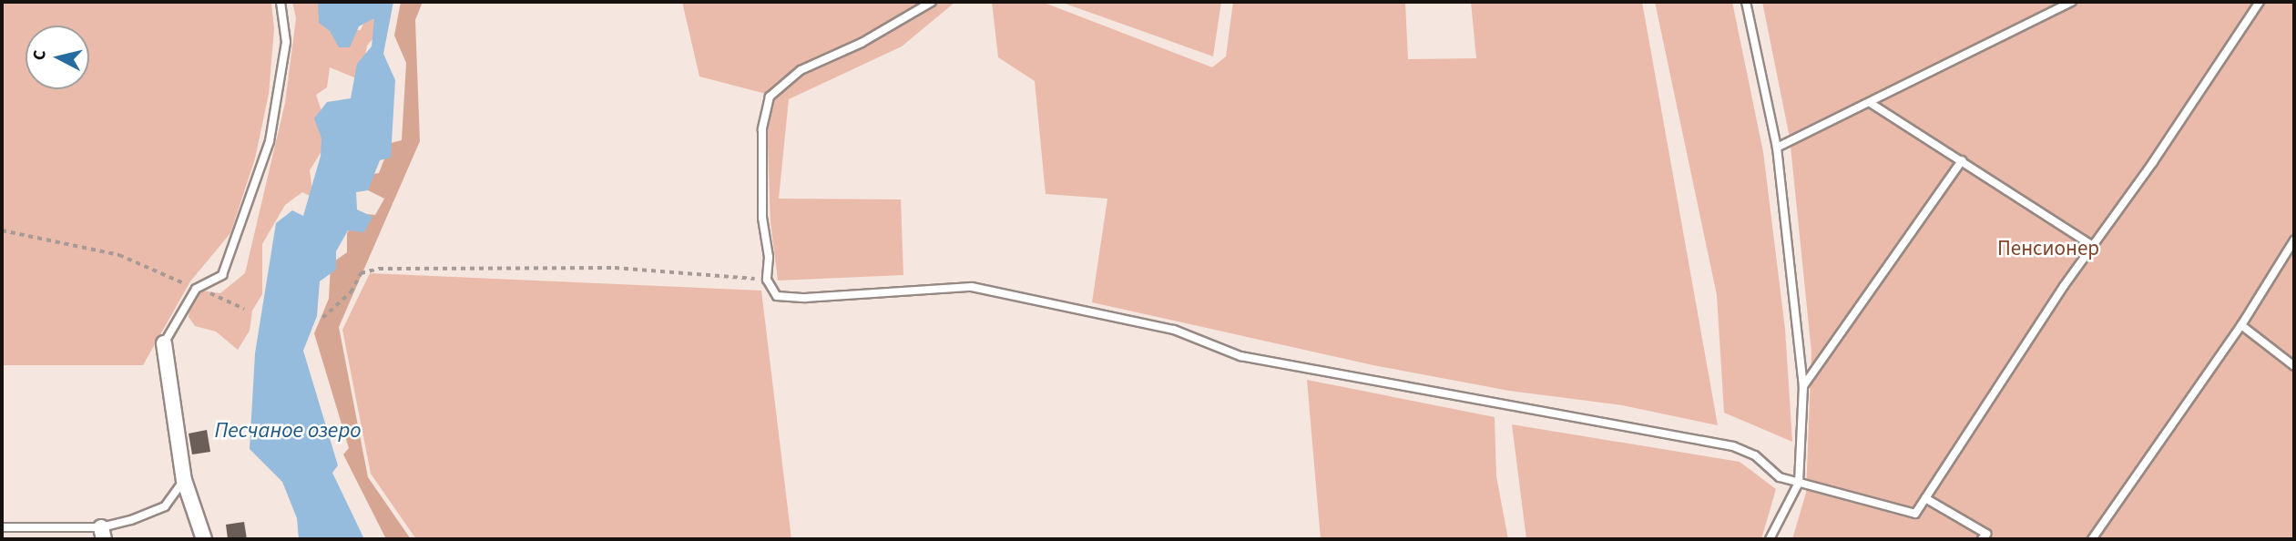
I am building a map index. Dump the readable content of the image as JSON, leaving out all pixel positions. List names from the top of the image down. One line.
{"water":["Песчаное озеро"],"parks":["Пенсионер"],"north":"left"}
